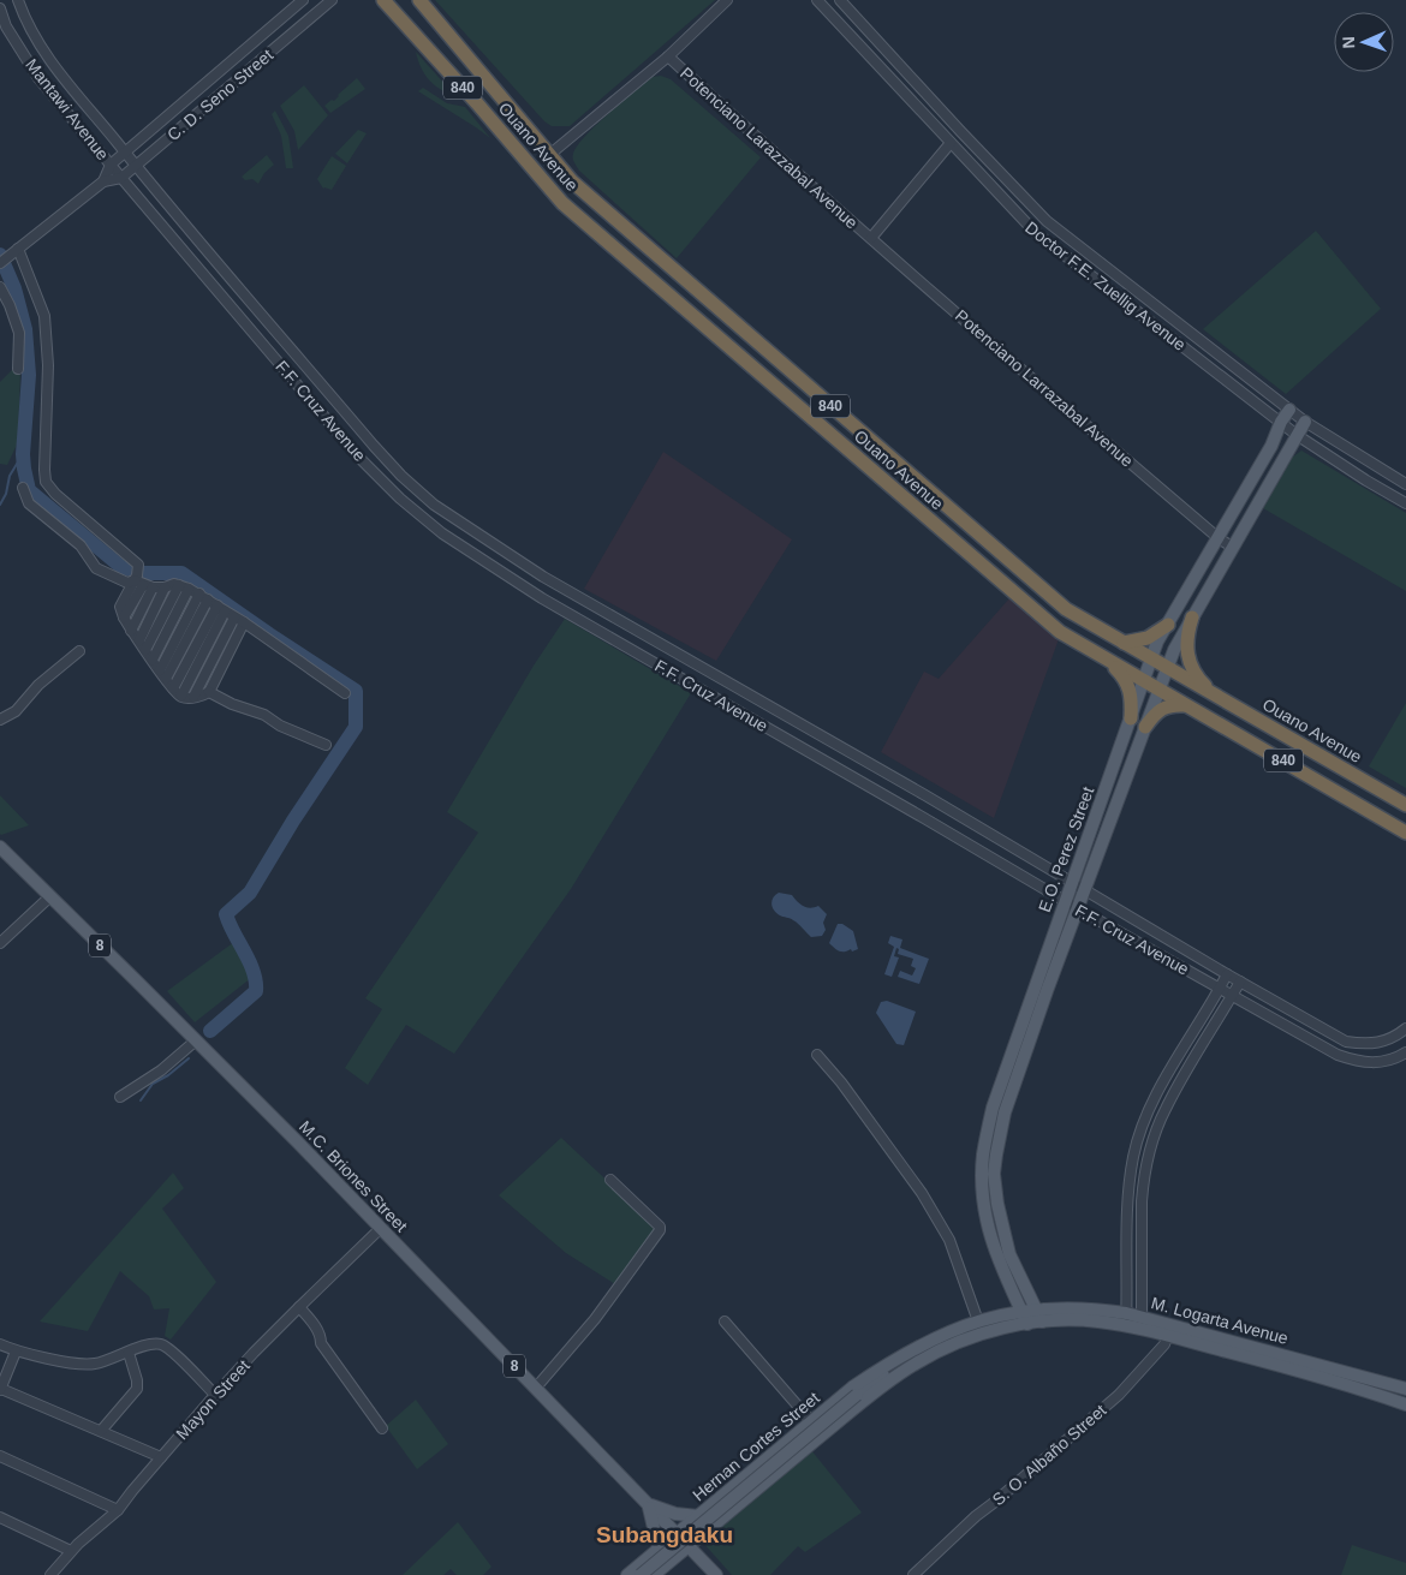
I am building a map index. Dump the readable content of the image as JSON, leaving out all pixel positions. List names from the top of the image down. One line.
{"streets":{"highway":["840","Ouano Avenue"],"main road":["E.O. Perez Street","8","M.C. Briones Street","M. Logarta Avenue","Hernan Cortes Street"],"street":["C. D. Seno Street","Mantawi Avenue","Potenciano Larazzabal Avenue","Doctor F.E. Zuellig Avenue","Potenciano Larrazabal Avenue","F.F. Cruz Avenue","Mayon Street","S. O. Albaño Street"]},"crossings":[["C. D. Seno Street","Mantawi Avenue"],["C. D. Seno Street","F.F. Cruz Avenue"],["Mantawi Avenue","F.F. Cruz Avenue"],["Ouano Avenue","E.O. Perez Street"],["Potenciano Larazzabal Avenue","Potenciano Larrazabal Avenue"],["Doctor F.E. Zuellig Avenue","E.O. Perez Street"],["Potenciano Larrazabal Avenue","E.O. Perez Street"],["F.F. Cruz Avenue","E.O. Perez Street"],["E.O. Perez Street","M. Logarta Avenue"],["E.O. Perez Street","Hernan Cortes Street"],["8","M.C. Briones Street"],["8","Hernan Cortes Street"],["M.C. Briones Street","Mayon Street"],["M.C. Briones Street","Hernan Cortes Street"],["M. Logarta Avenue","Hernan Cortes Street"],["M. Logarta Avenue","S. O. Albaño Street"]],"districts":["Subangdaku"],"north":"left"}
